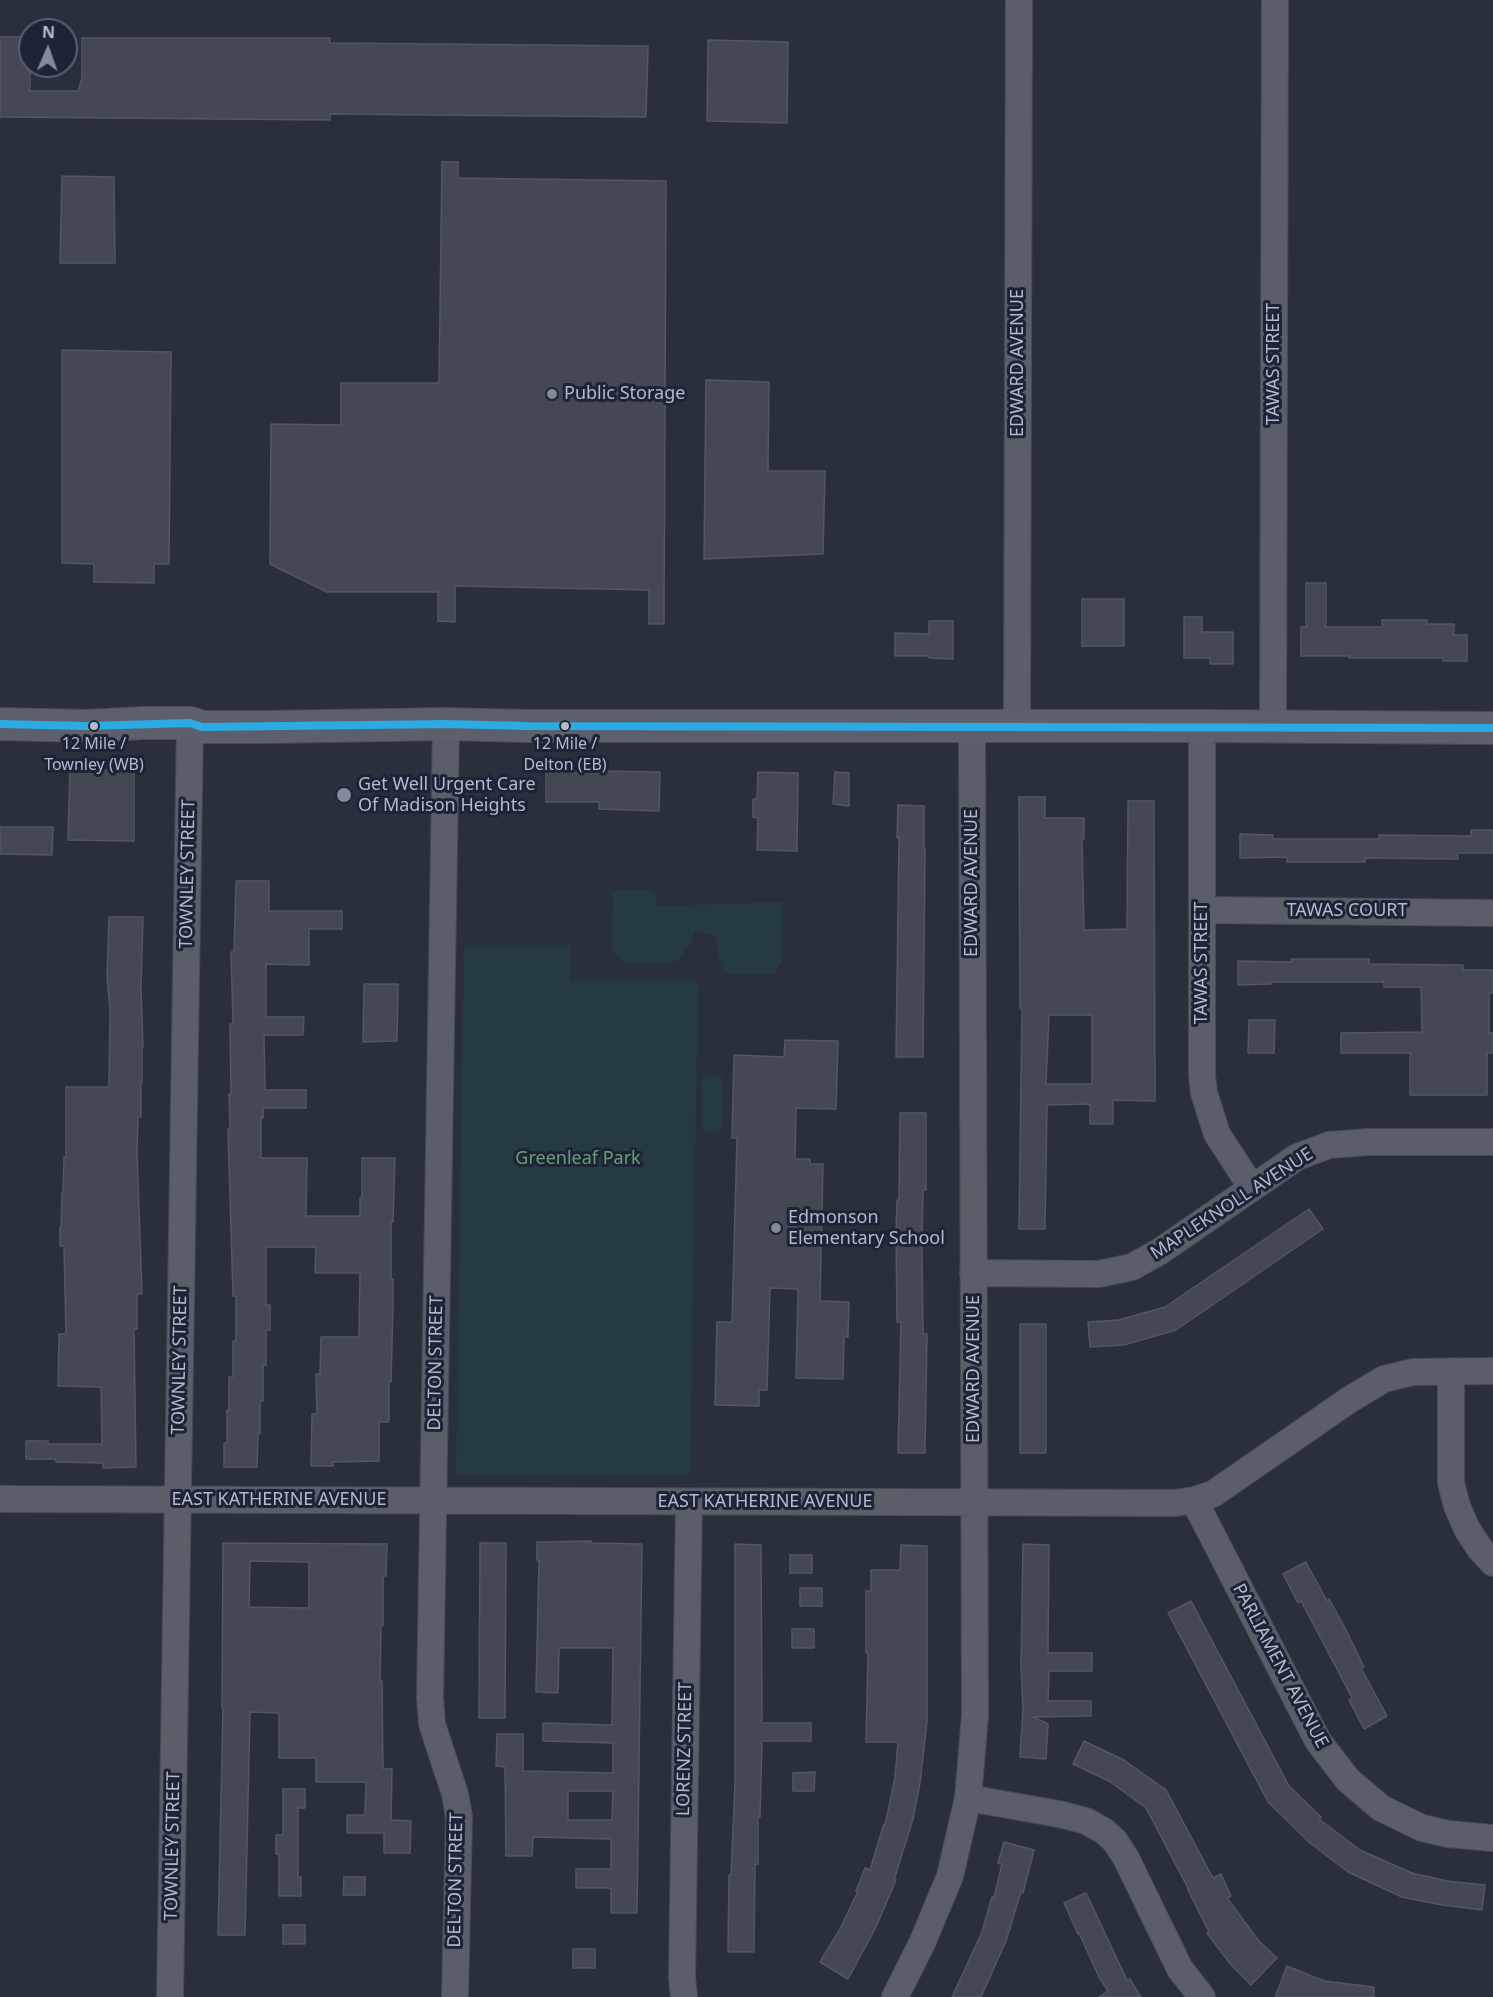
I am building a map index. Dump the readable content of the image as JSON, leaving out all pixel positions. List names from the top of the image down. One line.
{"streets":{"street":["EDWARD AVENUE","TAWAS STREET","TOWNLEY STREET","TAWAS COURT","MAPLEKNOLL AVENUE","DELTON STREET","EAST KATHERINE AVENUE","PARLIAMENT AVENUE","LORENZ STREET"]},"crossings":[["EDWARD AVENUE","MAPLEKNOLL AVENUE"],["EDWARD AVENUE","EAST KATHERINE AVENUE"],["TAWAS STREET","TAWAS COURT"],["TAWAS STREET","MAPLEKNOLL AVENUE"],["TOWNLEY STREET","EAST KATHERINE AVENUE"],["DELTON STREET","EAST KATHERINE AVENUE"],["EAST KATHERINE AVENUE","PARLIAMENT AVENUE"],["EAST KATHERINE AVENUE","LORENZ STREET"]],"parks":["Greenleaf Park"],"places":["Public Storage","12 Mile / Townley (WB)","12 Mile / Delton (EB)","Get Well Urgent Care Of Madison Heights","Edmonson Elementary School"],"north":"top"}
